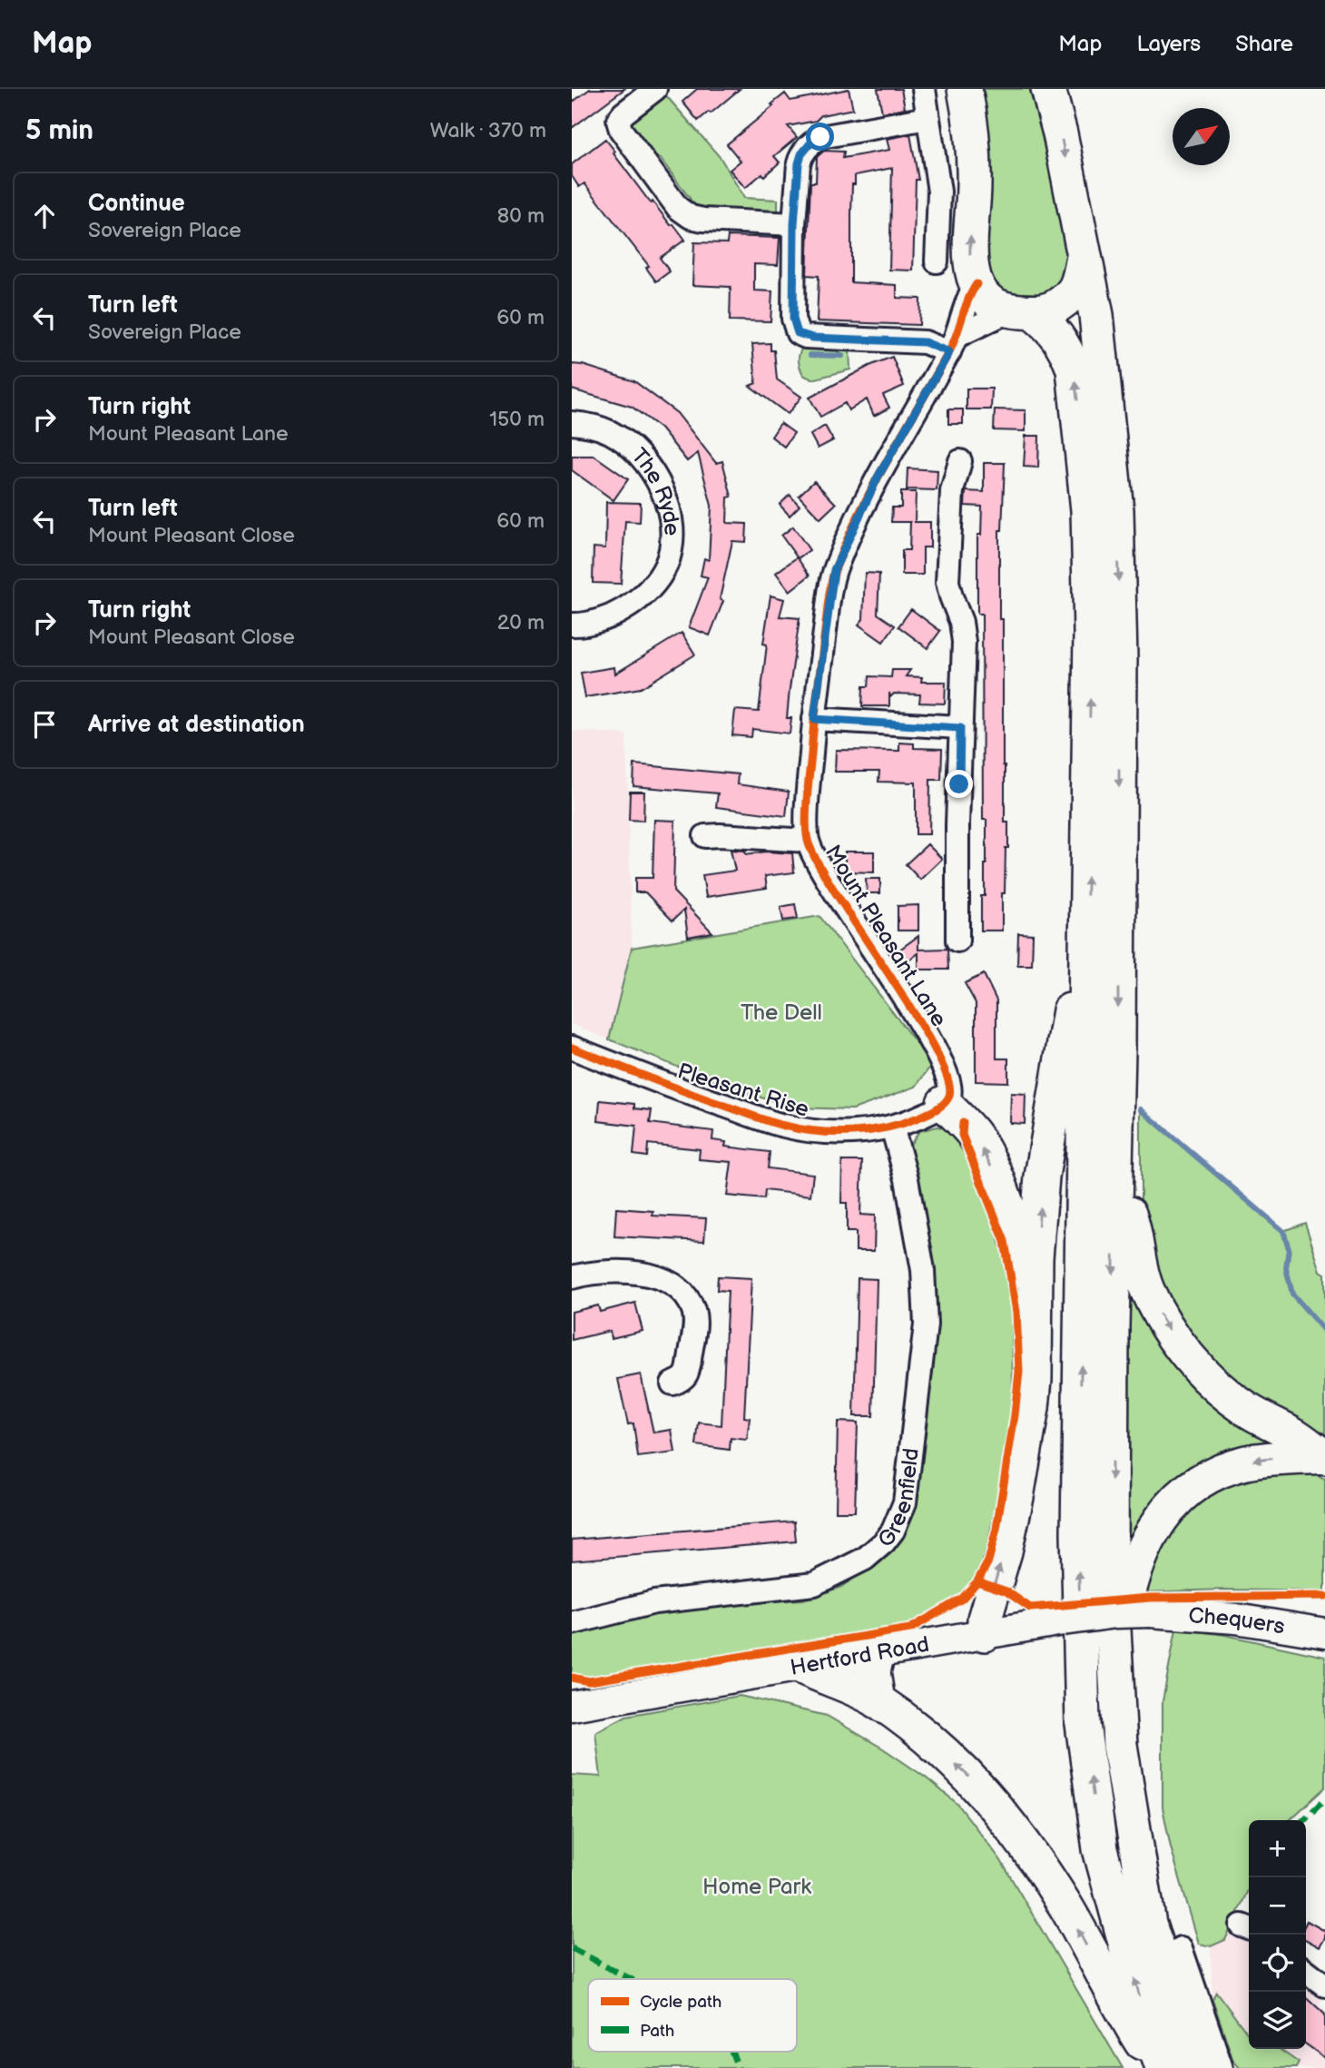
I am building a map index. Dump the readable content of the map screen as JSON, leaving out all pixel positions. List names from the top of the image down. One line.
{"streets":{"main road":["Chequers","Hertford Road"],"street":["The Ryde","Mount Pleasant Lane","Pleasant Rise","Greenfield"]},"crossings":[["Mount Pleasant Lane","Pleasant Rise"],["Pleasant Rise","Greenfield"],["Chequers","Hertford Road"]],"parks":["The Dell","Home Park"],"legend":["Cycle path","Path"],"north":"top right","page":{"header":"Map","nav":["Map","Layers","Share"],"heading":["5 min","Walk · 370 m"],"list":[["Continue","Sovereign Place","80 m"],["Turn left","Sovereign Place","60 m"],["Turn right","Mount Pleasant Lane","150 m"],["Turn left","Mount Pleasant Close","60 m"],["Turn right","Mount Pleasant Close","20 m"],"Arrive at destination"],"map_buttons":["+","−"]}}
